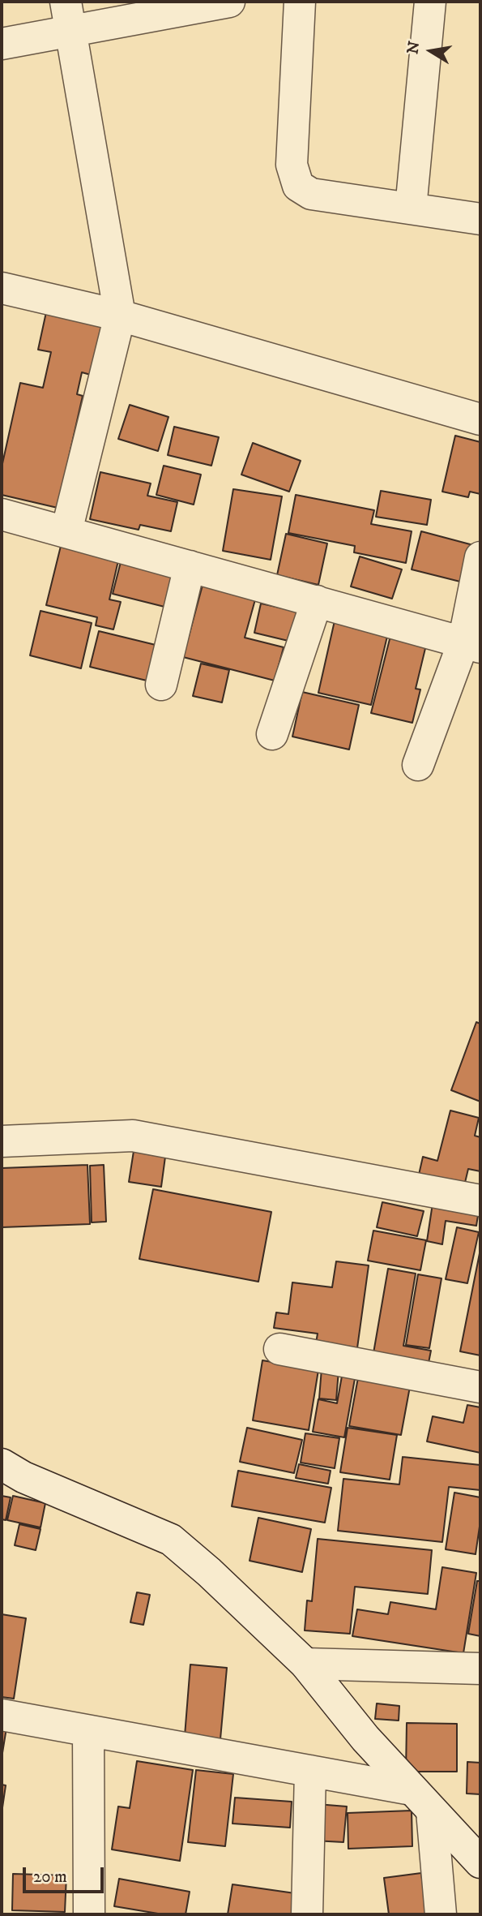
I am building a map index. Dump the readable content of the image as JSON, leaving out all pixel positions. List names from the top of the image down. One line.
{"scale_bar":"20 m","north":"left"}
